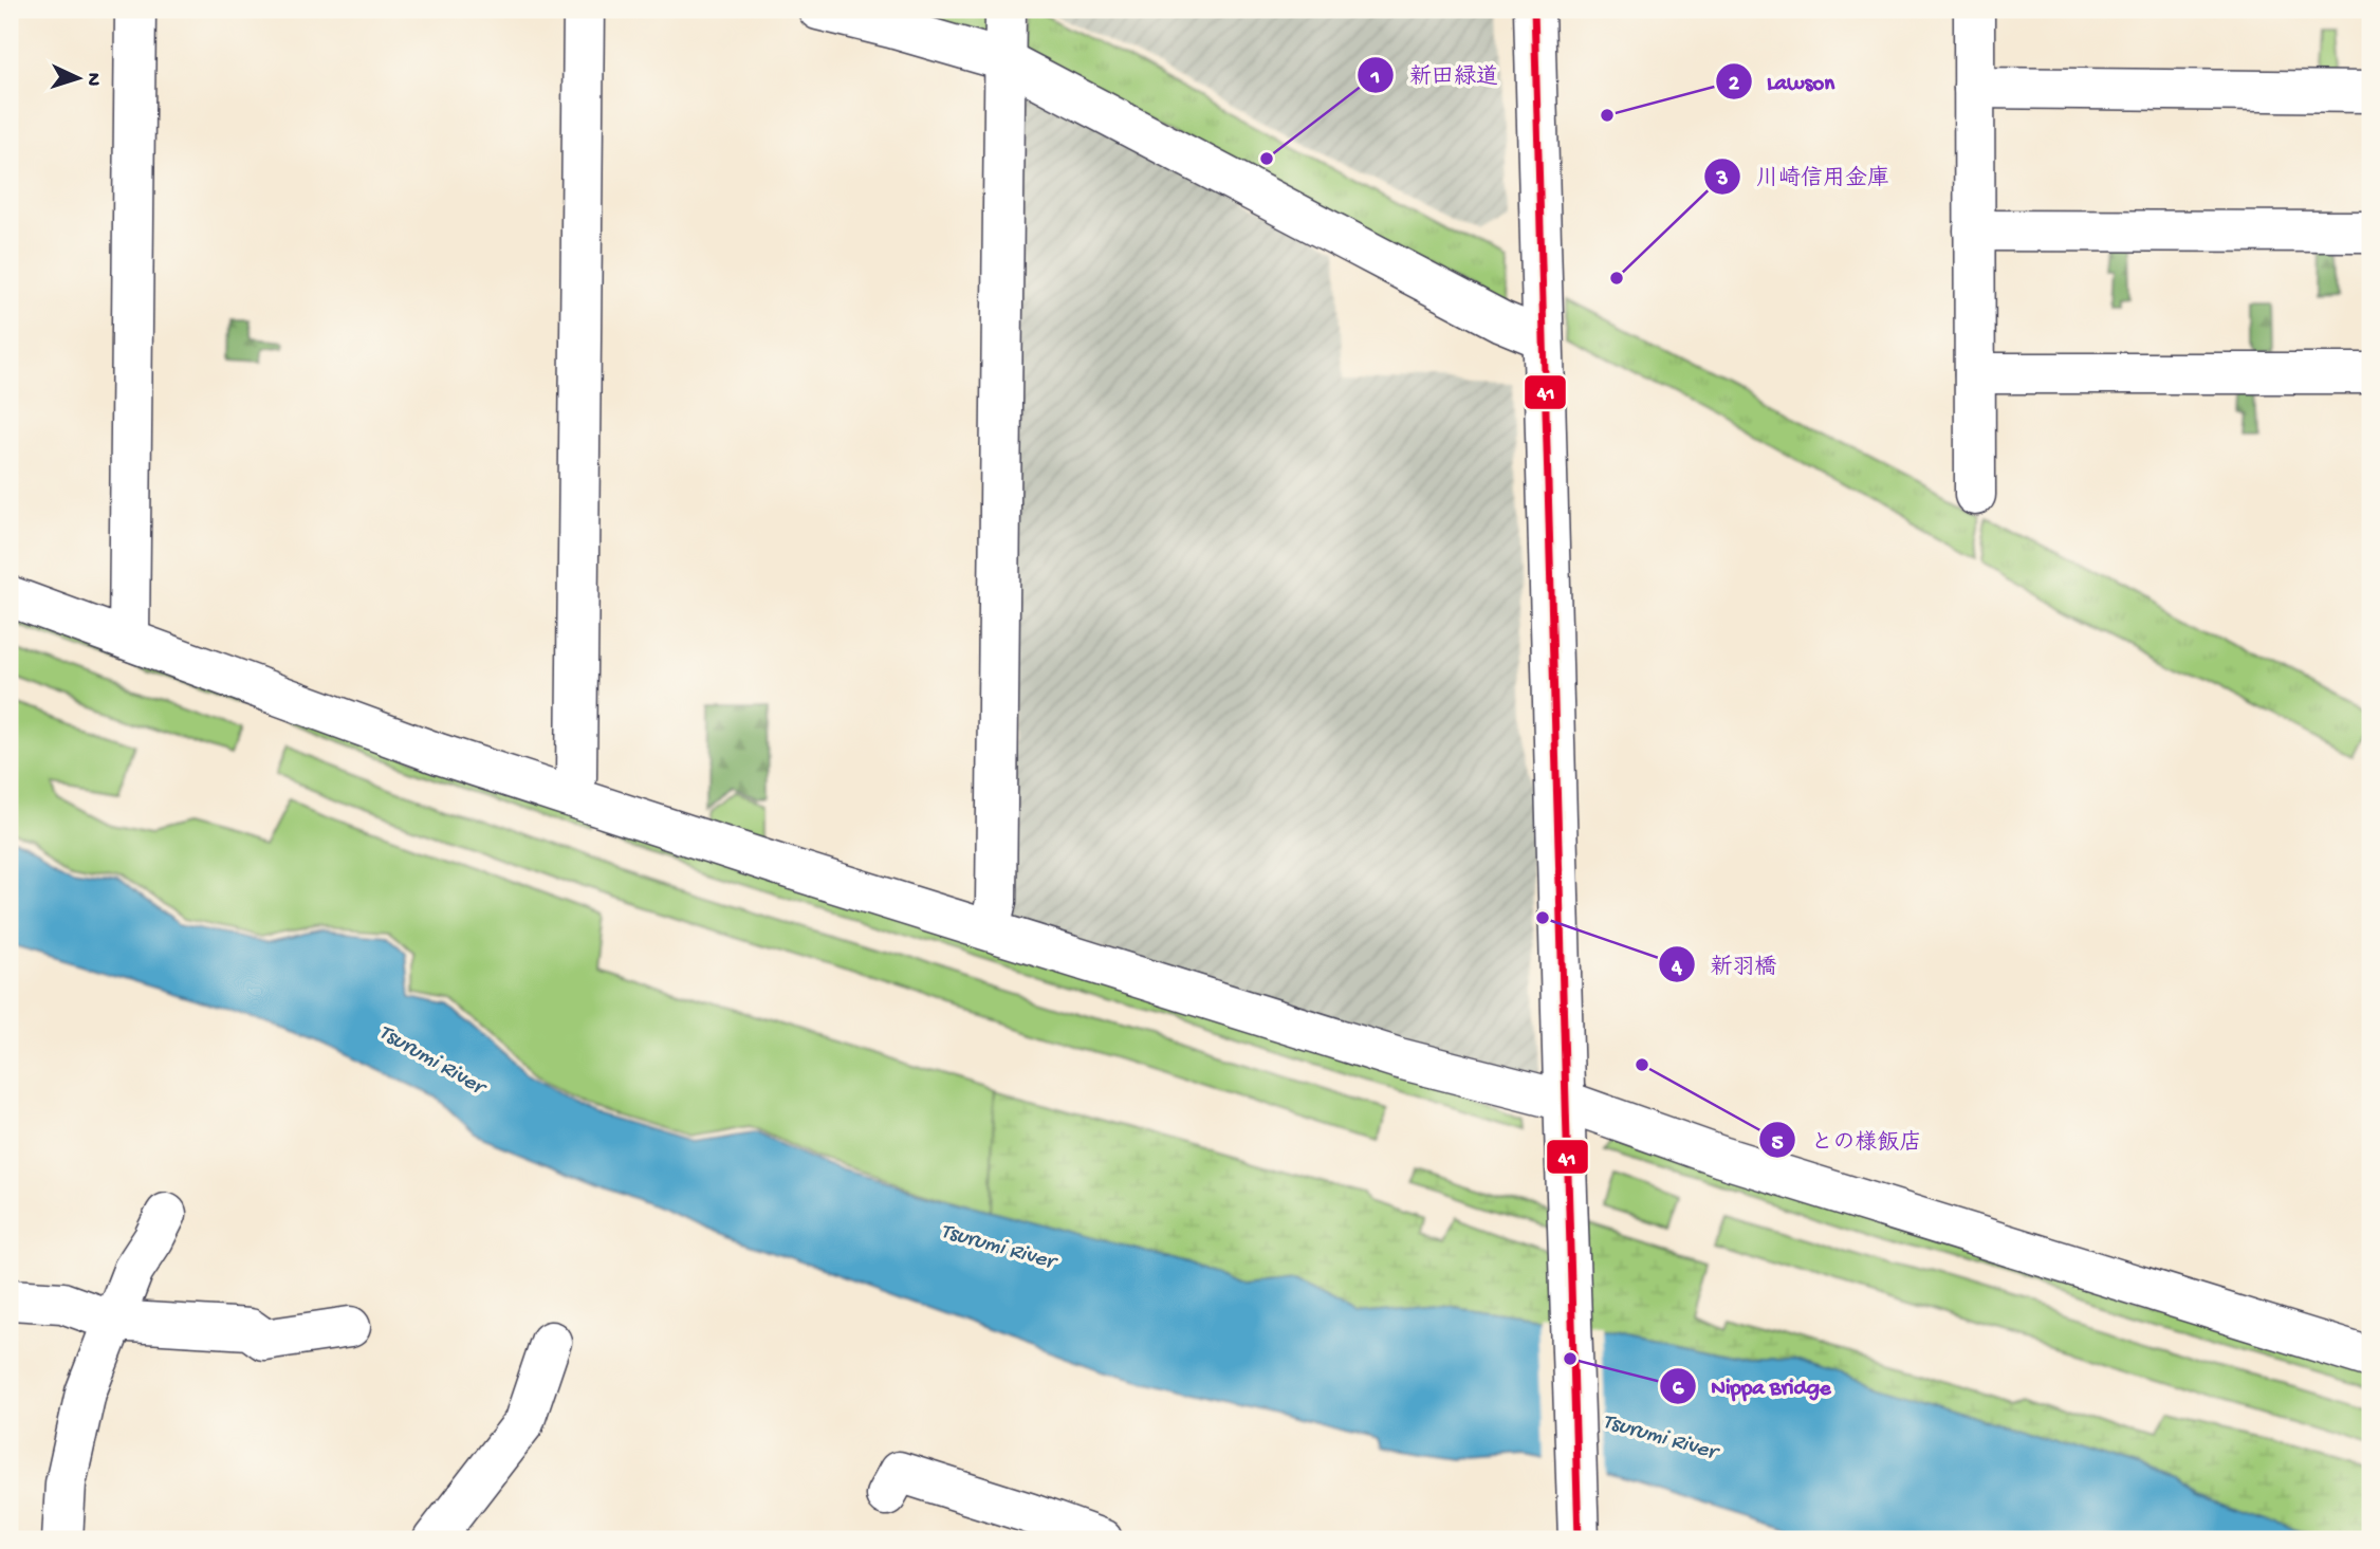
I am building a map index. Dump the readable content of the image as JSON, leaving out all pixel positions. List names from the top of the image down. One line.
{"water":["Tsurumi River"],"places":["Lawson","新田緑道","川崎信用金庫","新羽橋","との様飯店","Nippa Bridge"],"lines":["transit line 41"],"north":"right"}
